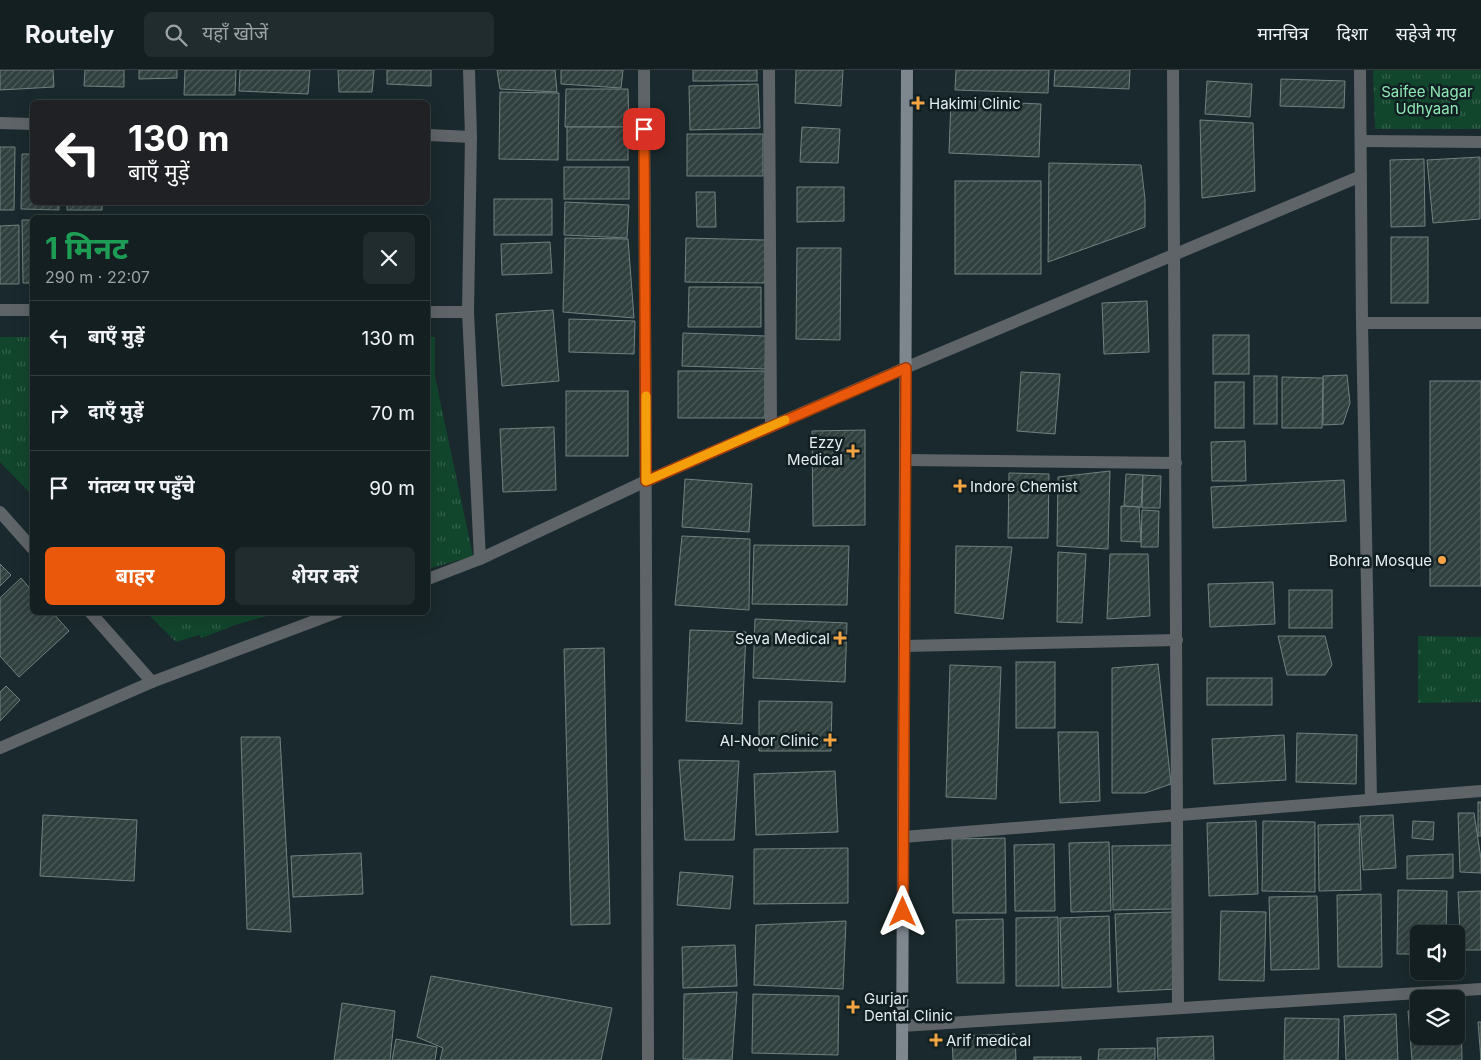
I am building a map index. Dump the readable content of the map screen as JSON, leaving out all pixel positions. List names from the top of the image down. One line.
{"parks":["Saifee Nagar Udhyaan"],"places":{"health":["Hakimi Clinic","Ezzy Medical","Indore Chemist","Seva Medical","Al-Noor Clinic","Gurjar Dental Clinic","Arif medical"],"other":["Bohra Mosque"]},"page":{"header":"Routely","search":"यहाँ खोजें","nav":["मानचित्र","दिशा","सहेजे गए"],"turn":["130 m","बाएँ मुड़ें"],"heading":["1 मिनट","290 m · 22:07"],"list":[{"name":"बाएँ मुड़ें","value":"130 m"},{"name":"दाएँ मुड़ें","value":"70 m"},{"name":"गंतव्य पर पहुँचे","value":"90 m"}],"buttons":["बाहर","शेयर करें"]}}
